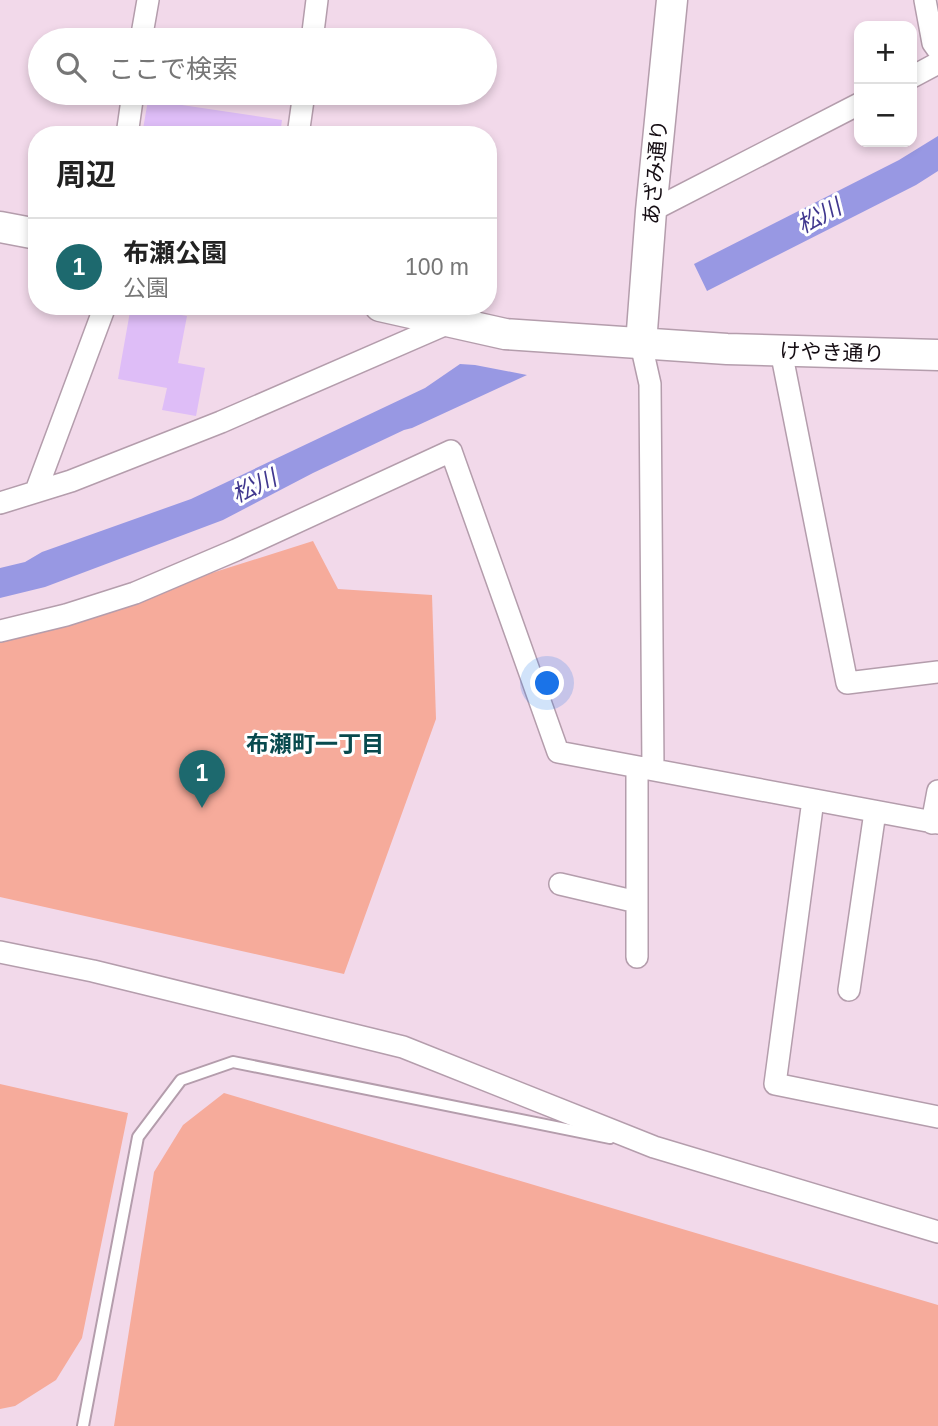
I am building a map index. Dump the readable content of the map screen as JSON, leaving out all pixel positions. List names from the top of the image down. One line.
{"streets":{"street":["あざみ通り","けやき通り"]},"crossings":[["あざみ通り","けやき通り"]],"districts":["布瀬町一丁目"],"water":["松川"],"page":{"map_buttons":["+","−"],"search":"ここで検索","heading":"周辺","list":[{"mark":"1","name":"布瀬公園","note":"公園","value":"100 m"}],"pins":"1"}}
